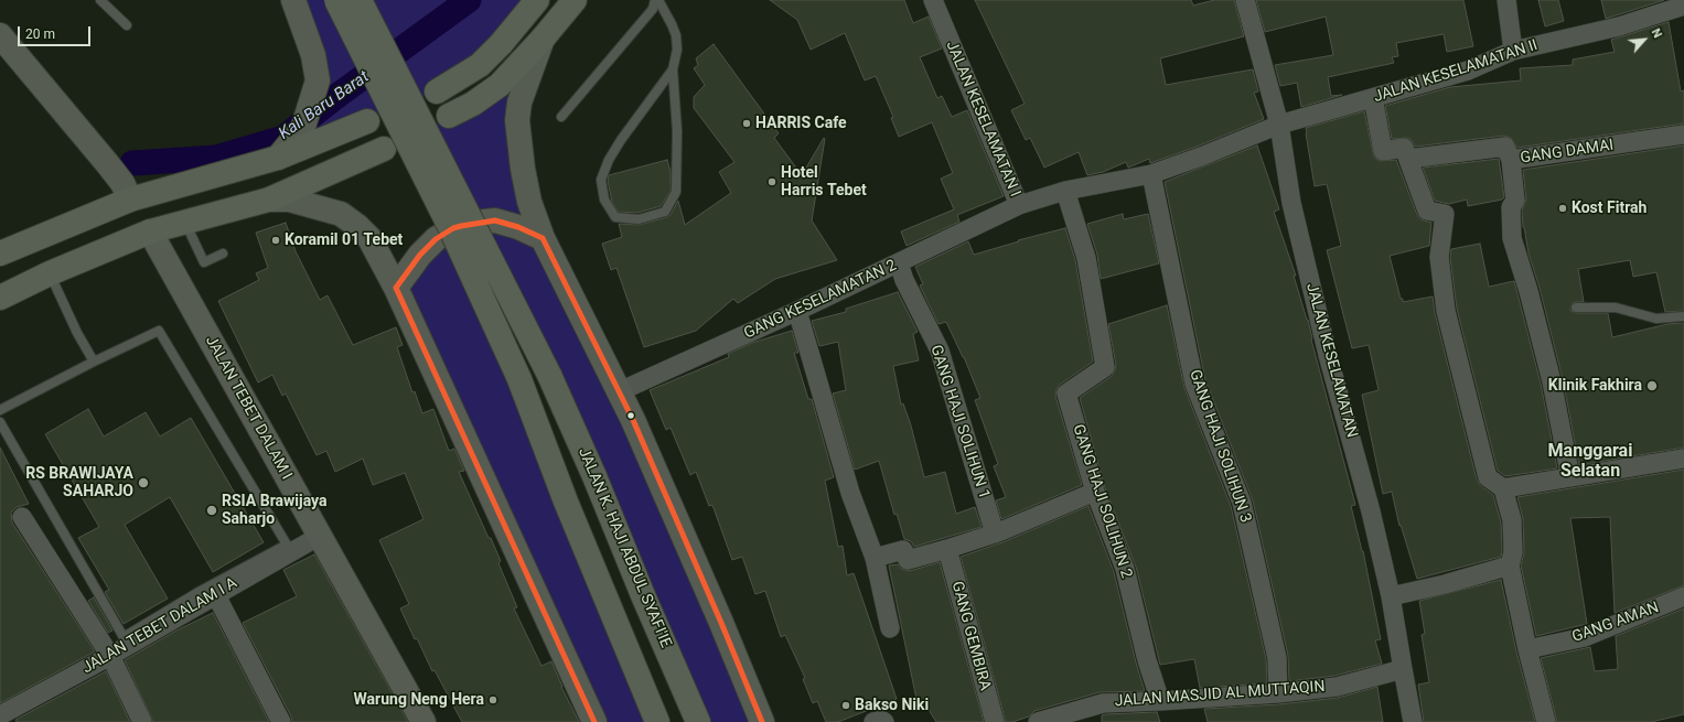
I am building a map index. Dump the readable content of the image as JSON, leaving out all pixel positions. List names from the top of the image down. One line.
{"streets":{"main road":["JALAN K. HAJI ABDUL SYAFI'IE"],"street":["JALAN KESELAMATAN II","JALAN KESELAMATAN I","GANG DAMAI","GANG KESELAMATAN 2","JALAN KESELAMATAN","JALAN TEBET DALAM I","GANG HAJI SOLIHUN 1","GANG HAJI SOLIHUN 3","GANG HAJI SOLIHUN 2","GANG AMAN","JALAN TEBET DALAM I A","GANG GEMBIRA","JALAN MASJID AL MUTTAQIN"]},"crossings":[["JALAN KESELAMATAN II","JALAN KESELAMATAN I"],["JALAN KESELAMATAN II","JALAN KESELAMATAN"],["JALAN KESELAMATAN I","GANG KESELAMATAN 2"],["JALAN KESELAMATAN I","JALAN KESELAMATAN"],["JALAN KESELAMATAN I","GANG HAJI SOLIHUN 3"],["JALAN KESELAMATAN I","GANG HAJI SOLIHUN 2"],["GANG KESELAMATAN 2","GANG HAJI SOLIHUN 1"],["JALAN KESELAMATAN","JALAN MASJID AL MUTTAQIN"],["JALAN TEBET DALAM I","JALAN TEBET DALAM I A"],["GANG HAJI SOLIHUN 3","JALAN MASJID AL MUTTAQIN"],["GANG HAJI SOLIHUN 2","JALAN MASJID AL MUTTAQIN"]],"districts":["Manggarai Selatan"],"water":["Kali Baru Barat"],"places":["HARRIS Cafe","Hotel Harris Tebet","Kost Fitrah","Koramil 01 Tebet","Klinik Fakhira","RS BRAWIJAYA SAHARJO","RSIA Brawijaya Saharjo","Warung Neng Hera","Bakso Niki"],"scale_bar":"20 m","north":"top right"}
